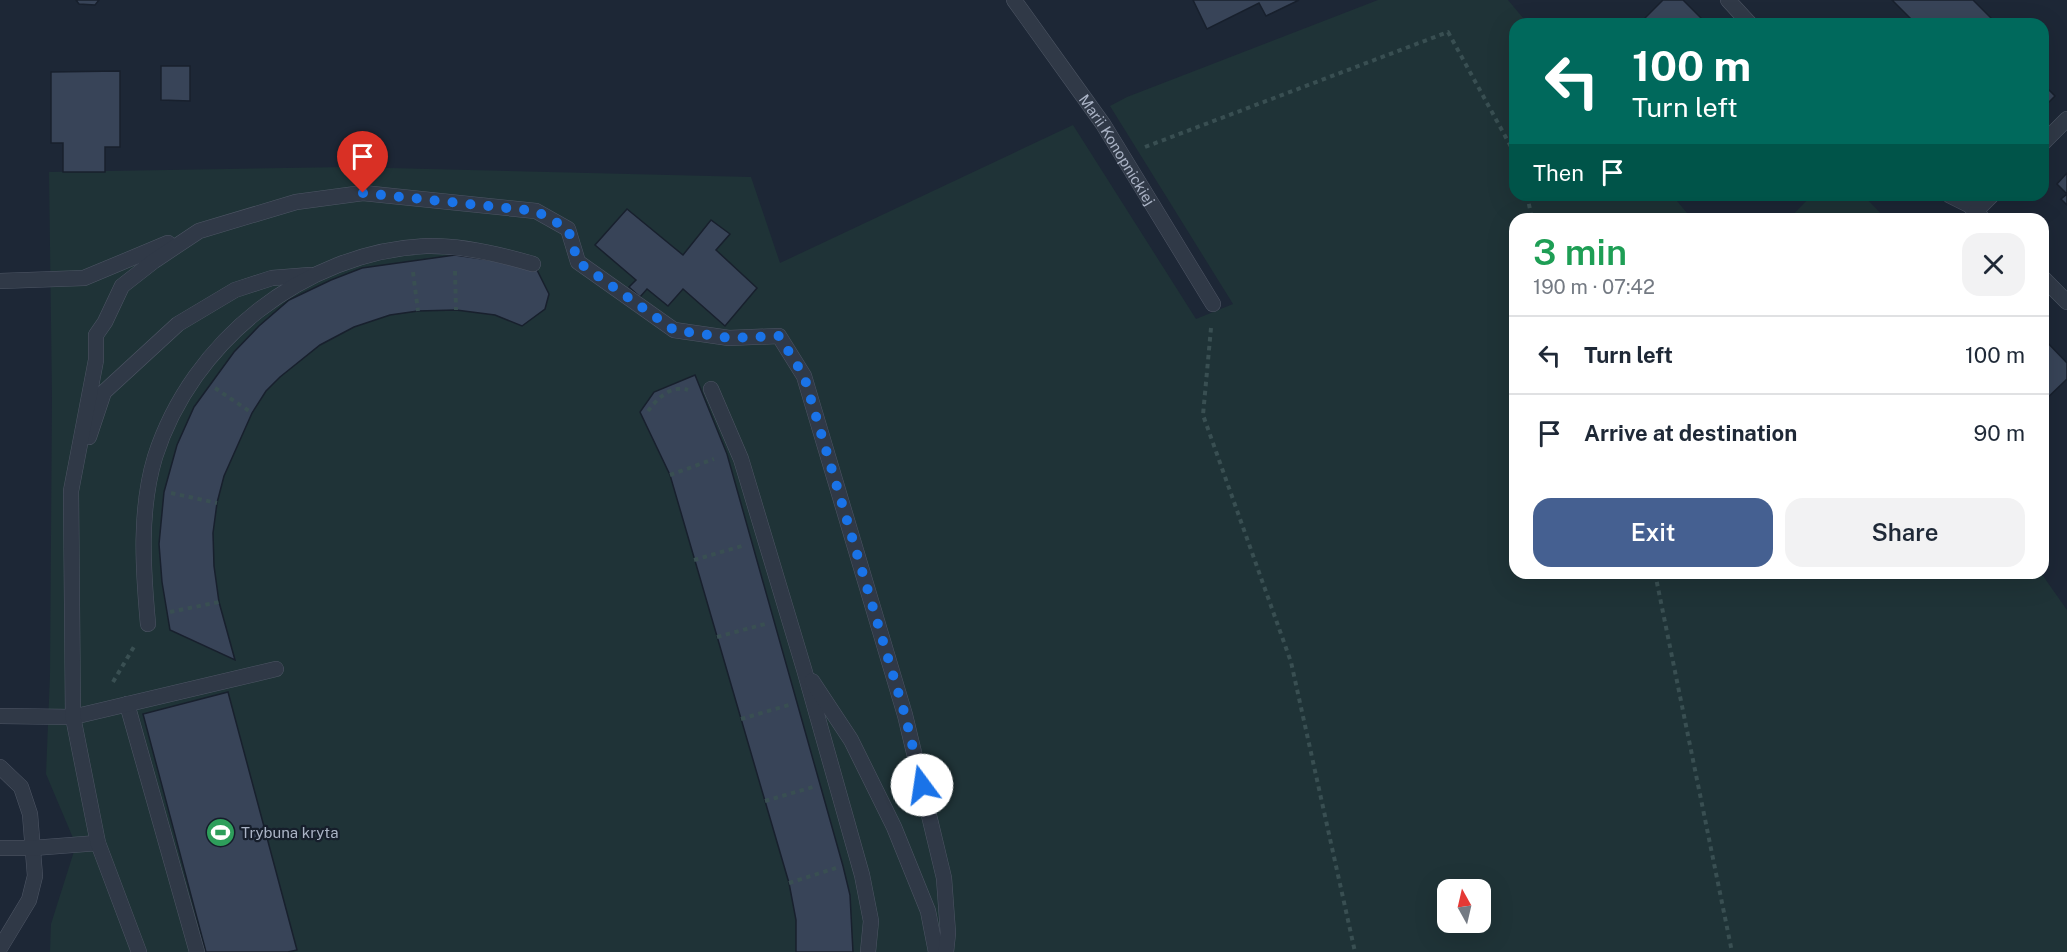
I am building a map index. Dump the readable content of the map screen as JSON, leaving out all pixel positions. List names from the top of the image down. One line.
{"streets":{"lane":["Marii Konopnickiej"]},"places":{"sports":["Trybuna kryta"]},"north":"top","page":{"turn":["100 m","Turn left"],"then":"Then","heading":["3 min","190 m · 07:42"],"list":[{"name":"Turn left","value":"100 m"},{"name":"Arrive at destination","value":"90 m"}],"buttons":["Exit","Share"]}}
